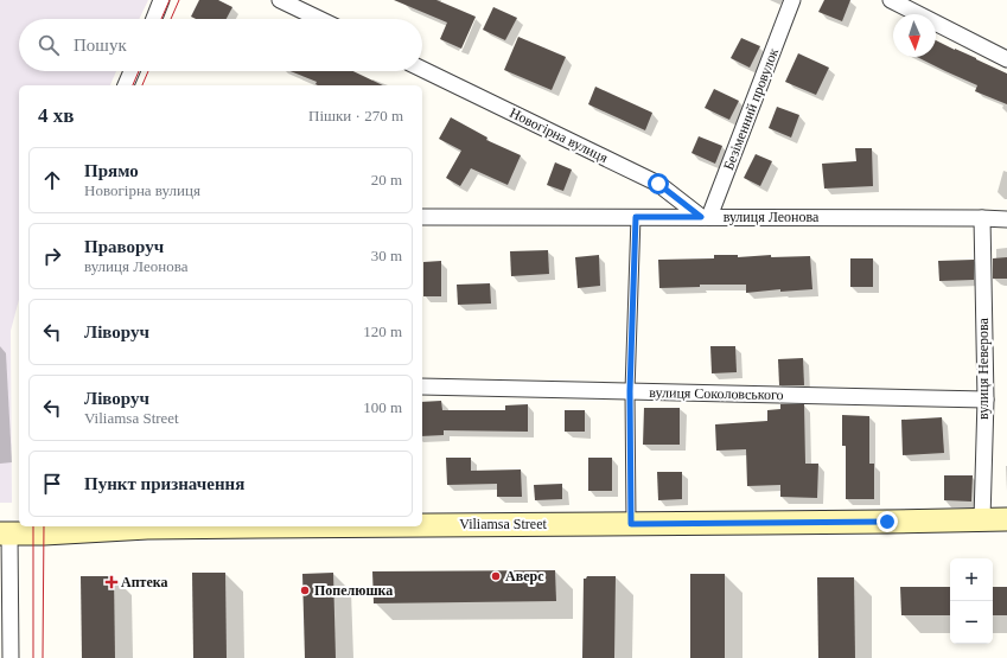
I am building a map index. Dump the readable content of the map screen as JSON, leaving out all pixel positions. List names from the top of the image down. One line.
{"streets":{"street":["Безіменний провулок","Новогірна вулиця","вулиця Леонова","вулиця Неверова","вулиця Соколовського","Viliamsa Street"]},"crossings":[["Безіменний провулок","Новогірна вулиця"],["Безіменний провулок","вулиця Леонова"],["Новогірна вулиця","вулиця Леонова"],["вулиця Леонова","вулиця Неверова"],["вулиця Неверова","вулиця Соколовського"],["вулиця Неверова","Viliamsa Street"]],"places":{"other":["Аверс","Попелюшка"],"health":["Аптека"]},"north":"bottom","page":{"search":"Пошук","heading":["4 хв","Пішки · 270 m"],"list":[["Прямо","Новогірна вулиця","20 m"],["Праворуч","вулиця Леонова","30 m"],["Ліворуч","120 m"],["Ліворуч","Viliamsa Street","100 m"],"Пункт призначення"],"map_buttons":["+","−"]}}
